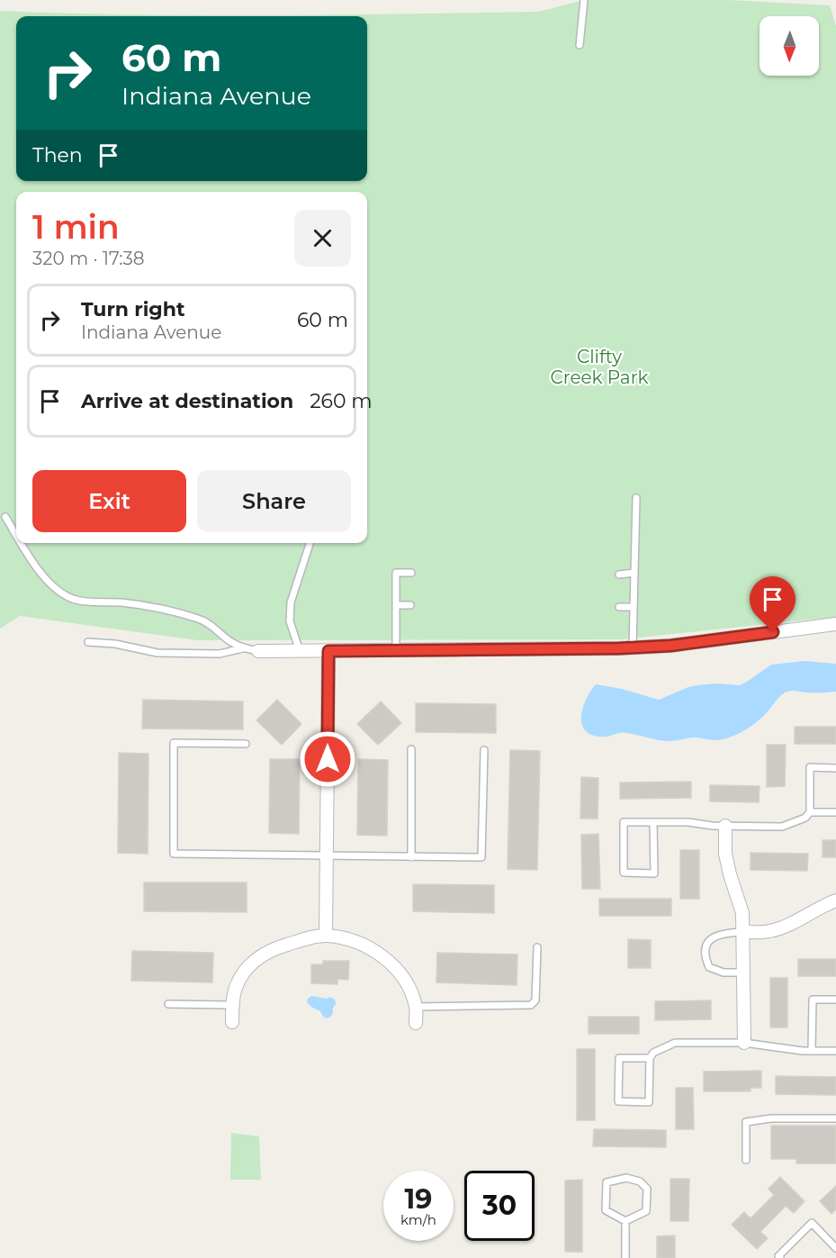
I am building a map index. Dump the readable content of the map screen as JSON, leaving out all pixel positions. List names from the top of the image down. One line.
{"parks":["Clifty Creek Park"],"north":"bottom","page":{"turn":["60 m","Indiana Avenue"],"then":"Then","heading":["1 min","320 m · 17:38"],"list":[{"name":"Turn right","note":"Indiana Avenue","value":"60 m"},{"name":"Arrive at destination","value":"260 m"}],"buttons":["Exit","Share"],"speed":"19 km/h","limit":"30"}}
